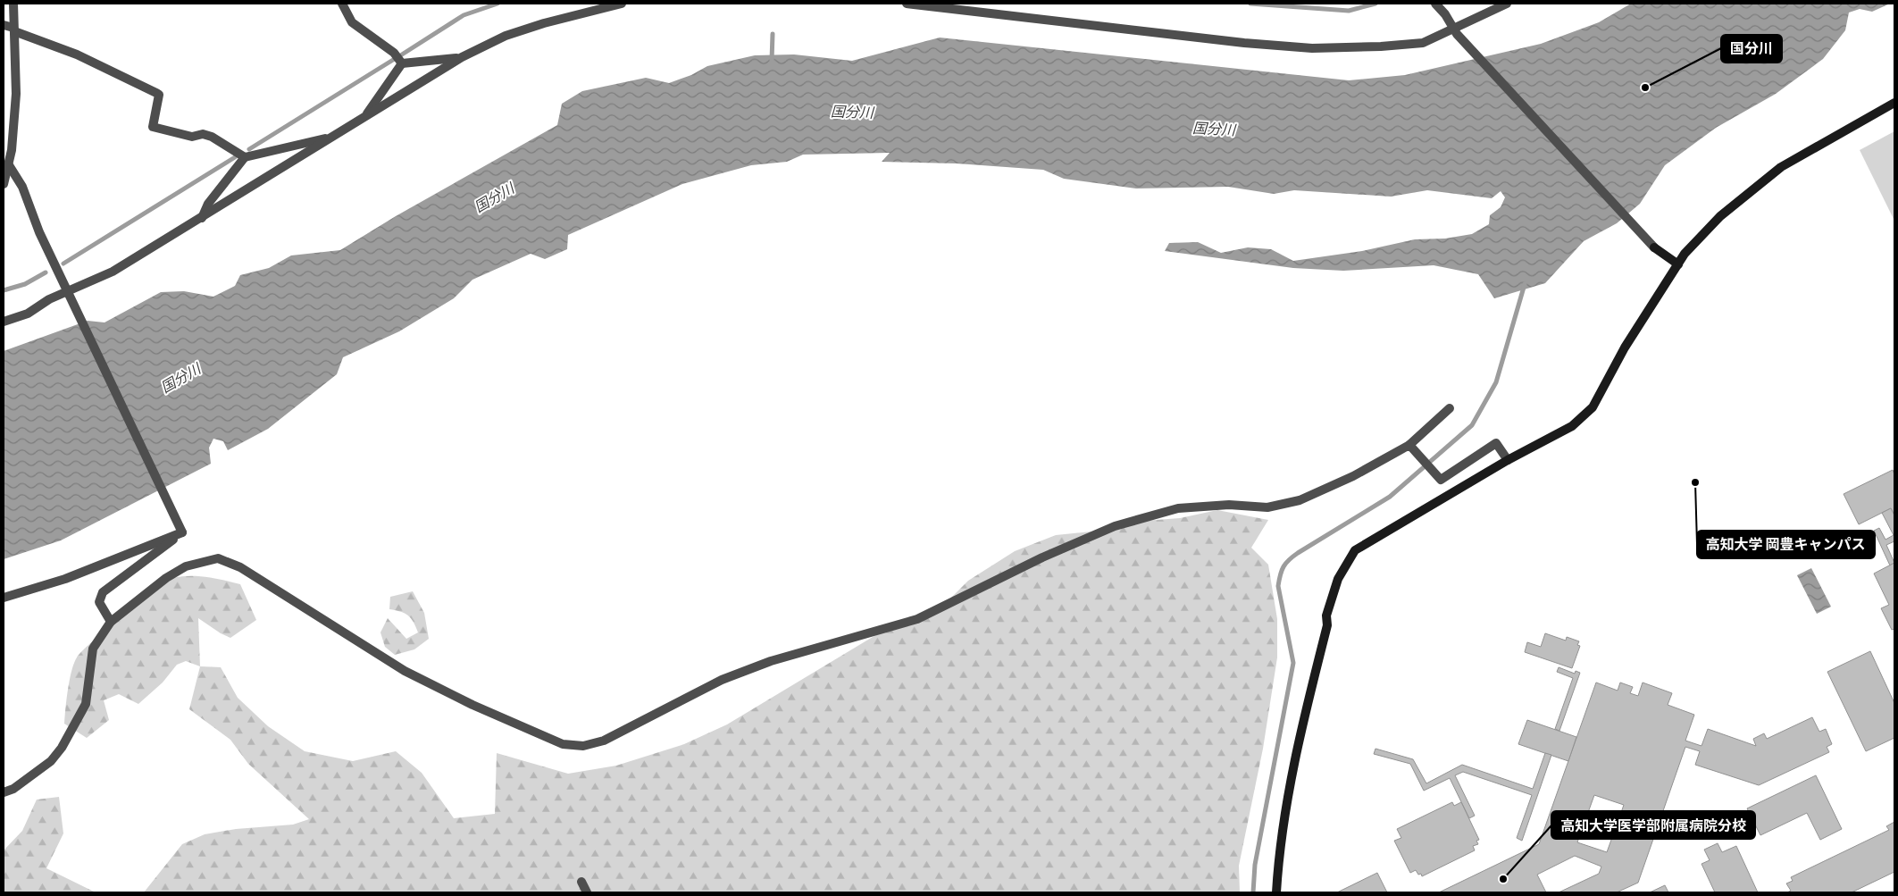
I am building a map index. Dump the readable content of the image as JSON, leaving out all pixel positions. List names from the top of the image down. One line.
{"water":["国分川"],"places":["国分川","高知大学 岡豊キャンパス","高知大学医学部附属病院分校"]}
